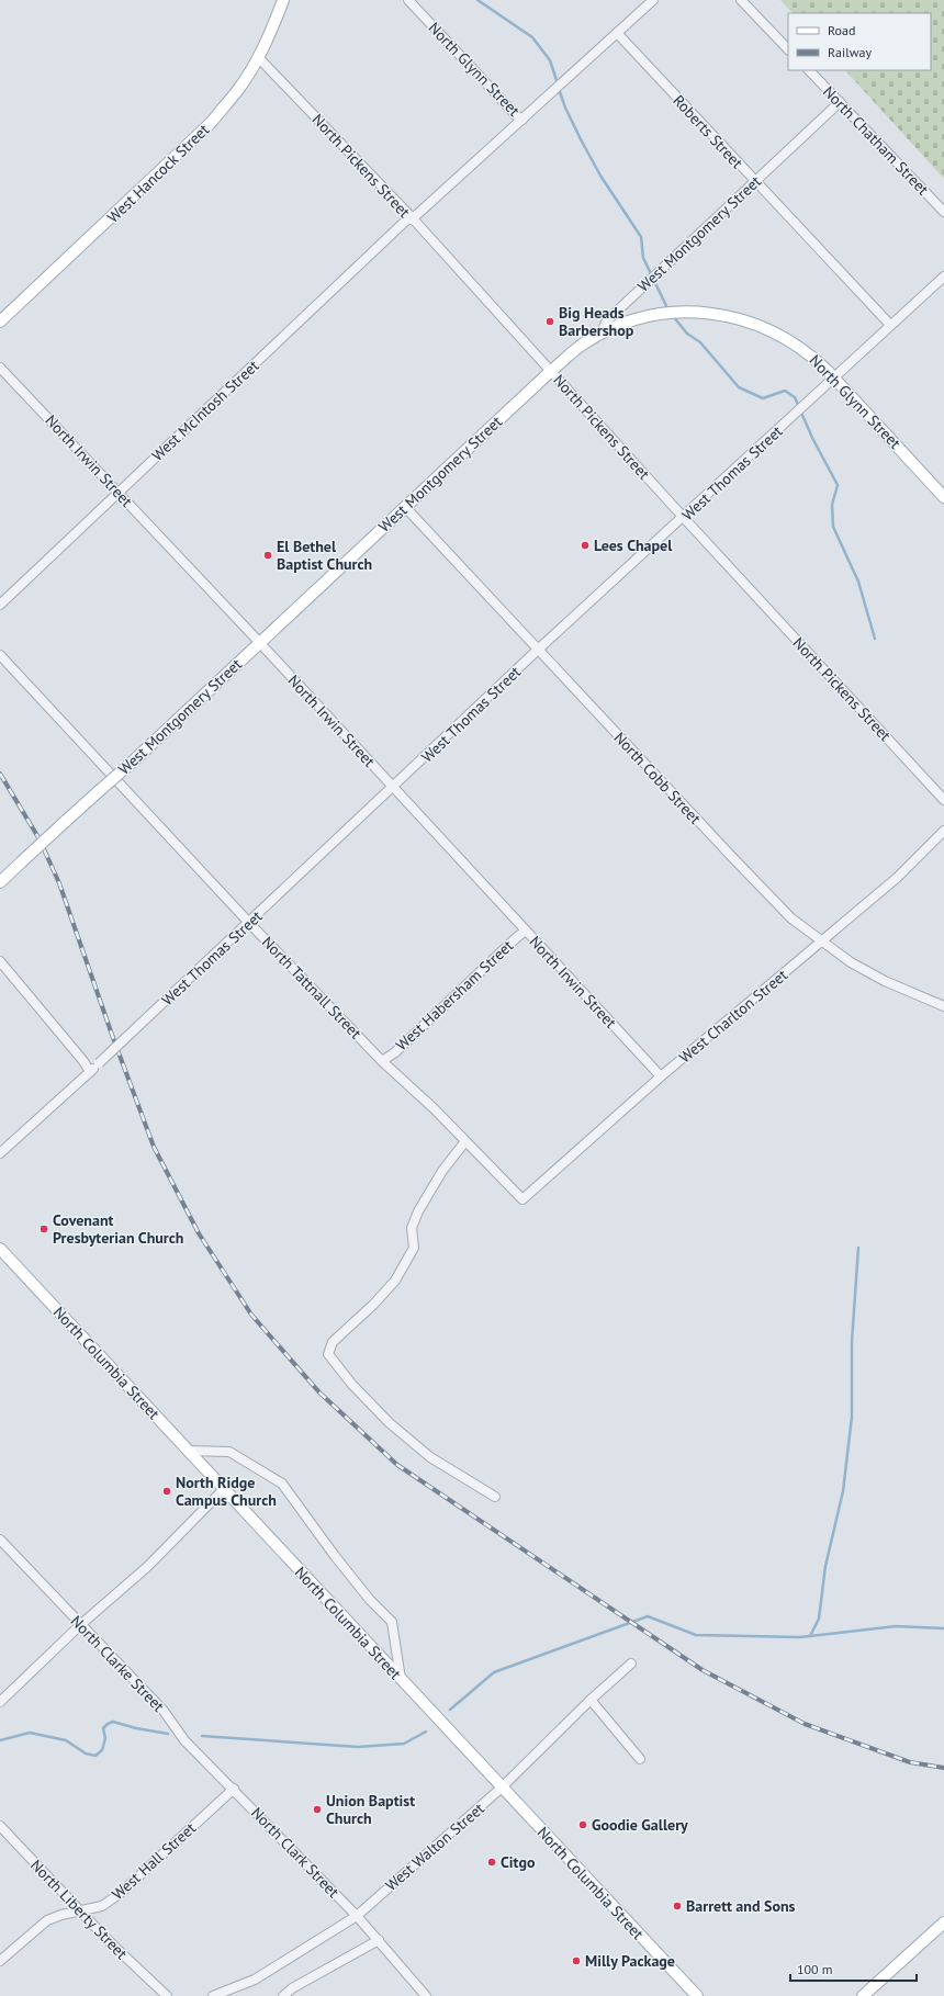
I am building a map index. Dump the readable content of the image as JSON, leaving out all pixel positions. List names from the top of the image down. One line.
{"streets":{"main road":["North Glynn Street","West Hancock Street","West Montgomery Street","North Columbia Street"],"street":["Roberts Street","North Chatham Street","North Pickens Street","West McIntosh Street","North Irwin Street","West Thomas Street","North Cobb Street","North Tattnall Street","West Habersham Street","West Charlton Street","North Clarke Street","West Walton Street","North Clark Street","West Hall Street","North Liberty Street"]},"crossings":[["North Glynn Street","West Montgomery Street"],["North Glynn Street","West McIntosh Street"],["North Glynn Street","West Thomas Street"],["Roberts Street","West Montgomery Street"],["Roberts Street","West McIntosh Street"],["Roberts Street","West Thomas Street"],["North Chatham Street","West Montgomery Street"],["North Pickens Street","West Hancock Street"],["North Pickens Street","West Montgomery Street"],["North Pickens Street","West McIntosh Street"],["North Pickens Street","West Thomas Street"],["West Montgomery Street","North Irwin Street"],["West Montgomery Street","North Cobb Street"],["West McIntosh Street","North Irwin Street"],["North Irwin Street","West Thomas Street"],["North Irwin Street","West Habersham Street"],["North Irwin Street","West Charlton Street"],["West Thomas Street","North Cobb Street"],["West Thomas Street","North Tattnall Street"],["North Cobb Street","West Charlton Street"],["North Tattnall Street","West Habersham Street"],["North Tattnall Street","West Charlton Street"],["North Columbia Street","West Walton Street"],["North Clarke Street","North Clark Street"],["North Clarke Street","West Hall Street"],["West Walton Street","North Clark Street"],["North Clark Street","West Hall Street"],["West Hall Street","North Liberty Street"]],"places":["Big Heads Barbershop","Lees Chapel","El Bethel Baptist Church","Covenant Presbyterian Church","North Ridge Campus Church","Union Baptist Church","Goodie Gallery","Citgo","Barrett and Sons","Milly Package"],"legend":["Road","Railway"],"scale_bar":"100 m"}
